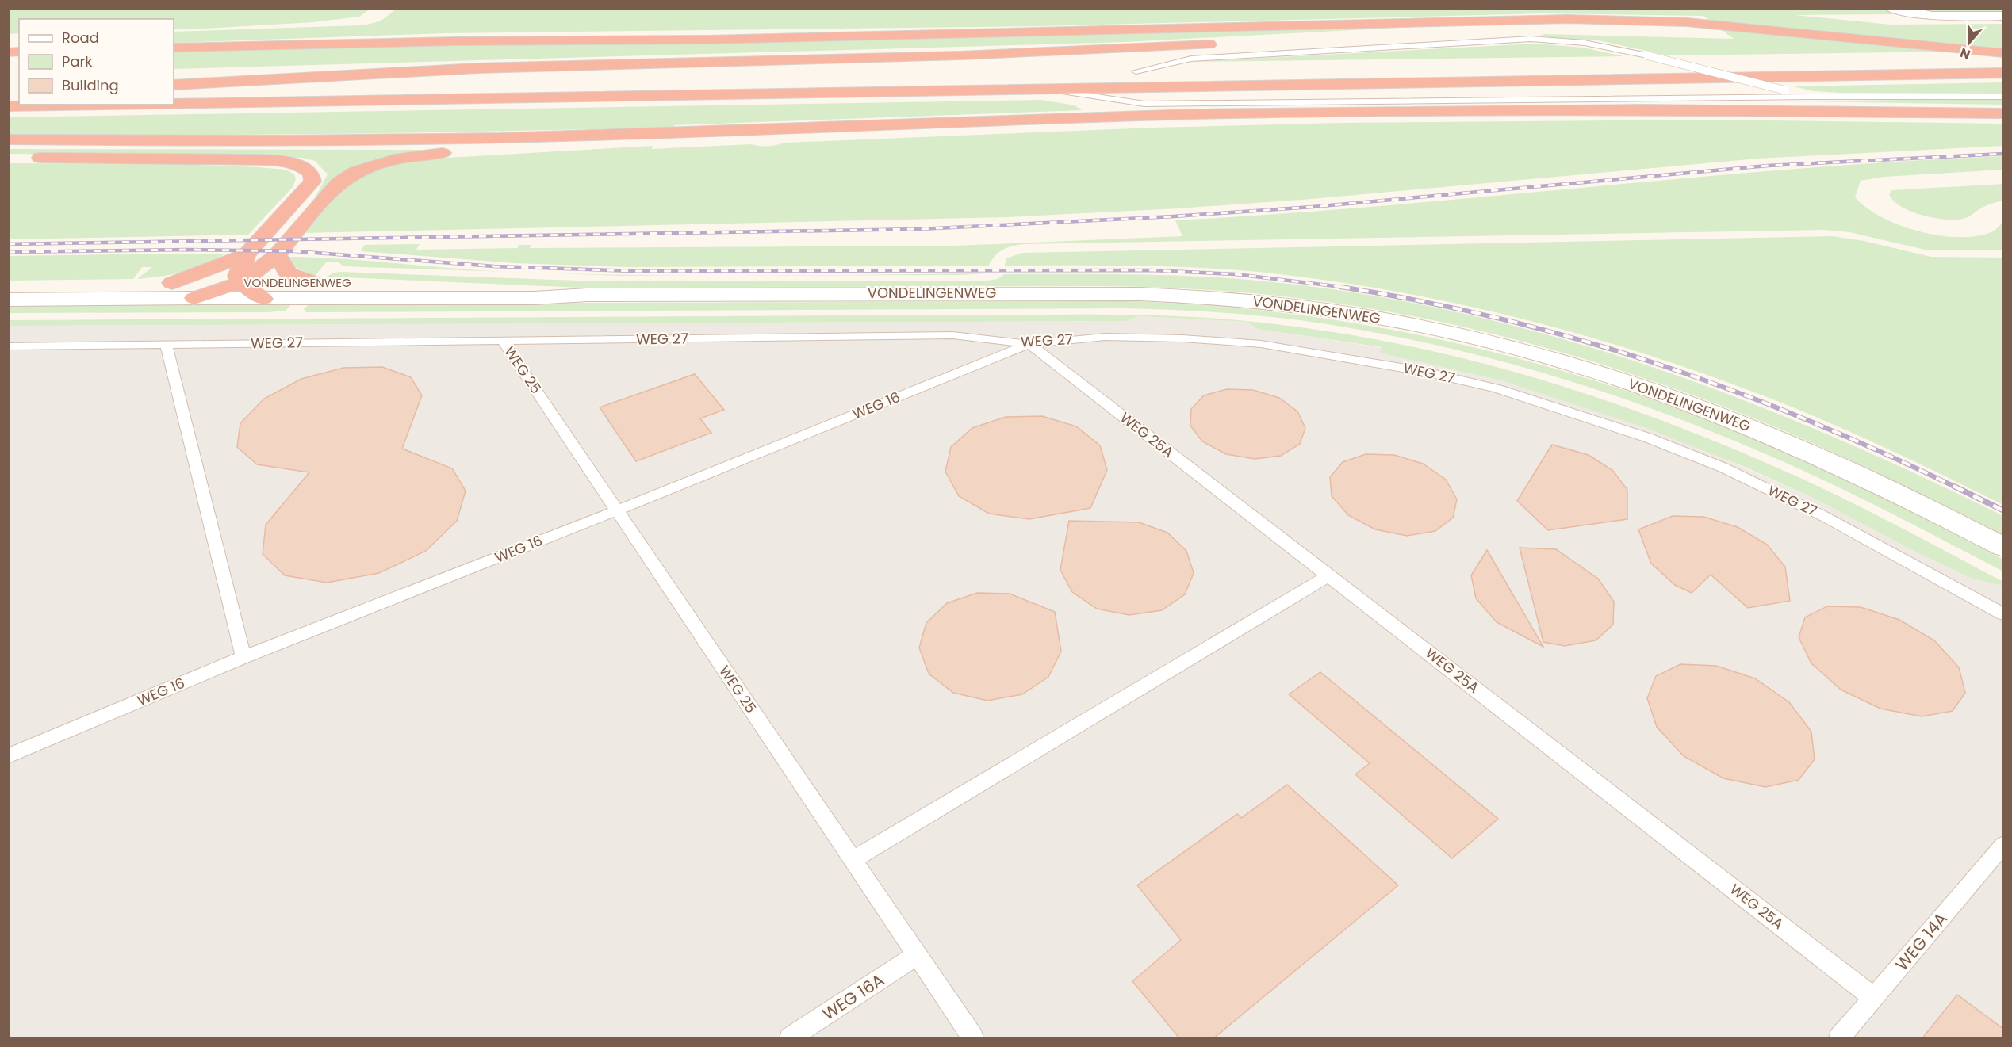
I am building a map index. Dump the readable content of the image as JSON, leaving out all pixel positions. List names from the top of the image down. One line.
{"streets":{"street":["VONDELINGENWEG"],"lane":["WEG 27","WEG 25","WEG 16","WEG 25A","WEG 14A","WEG 16A"]},"crossings":[["WEG 27","WEG 25"],["WEG 27","WEG 16"],["WEG 27","WEG 25A"],["WEG 25","WEG 16"],["WEG 25","WEG 16A"],["WEG 16","WEG 25A"],["WEG 25A","WEG 14A"]],"legend":["Road","Park","Building"],"north":"bottom"}
